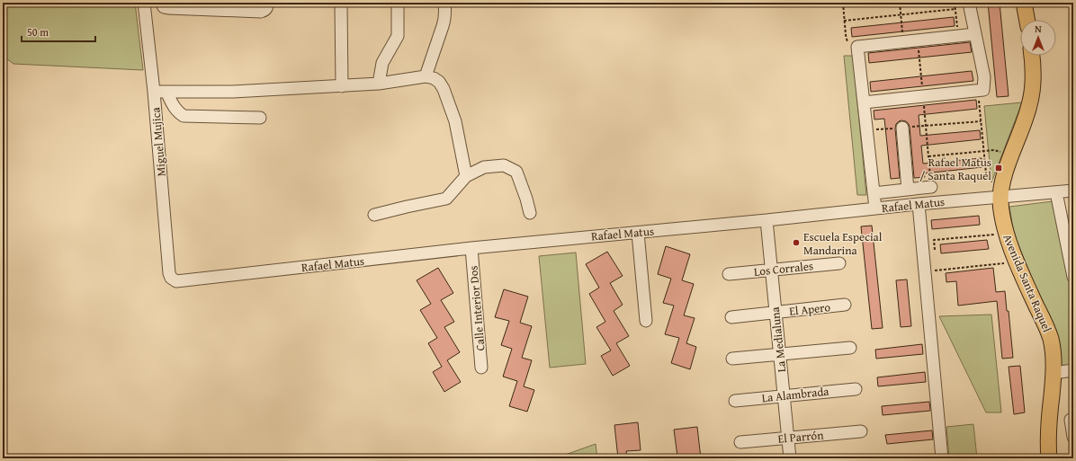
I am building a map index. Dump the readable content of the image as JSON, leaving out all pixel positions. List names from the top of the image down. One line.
{"streets":{"main road":["Avenida Santa Raquel"],"street":["Miguel Mujica","Rafael Matus","Los Corrales","Calle Interior Dos","El Apero","La Medialuna","La Alambrada","El Parrón"]},"crossings":[["Miguel Mujica","Rafael Matus"],["Rafael Matus","Avenida Santa Raquel"],["Rafael Matus","Calle Interior Dos"],["Rafael Matus","La Medialuna"],["Los Corrales","La Medialuna"],["El Apero","La Medialuna"],["La Medialuna","La Alambrada"],["La Medialuna","El Parrón"]],"places":{"transit":["Rafael Matus / Santa Raquel"],"other":["Escuela Especial Mandarina"]},"scale_bar":"50 m","north":"top"}
